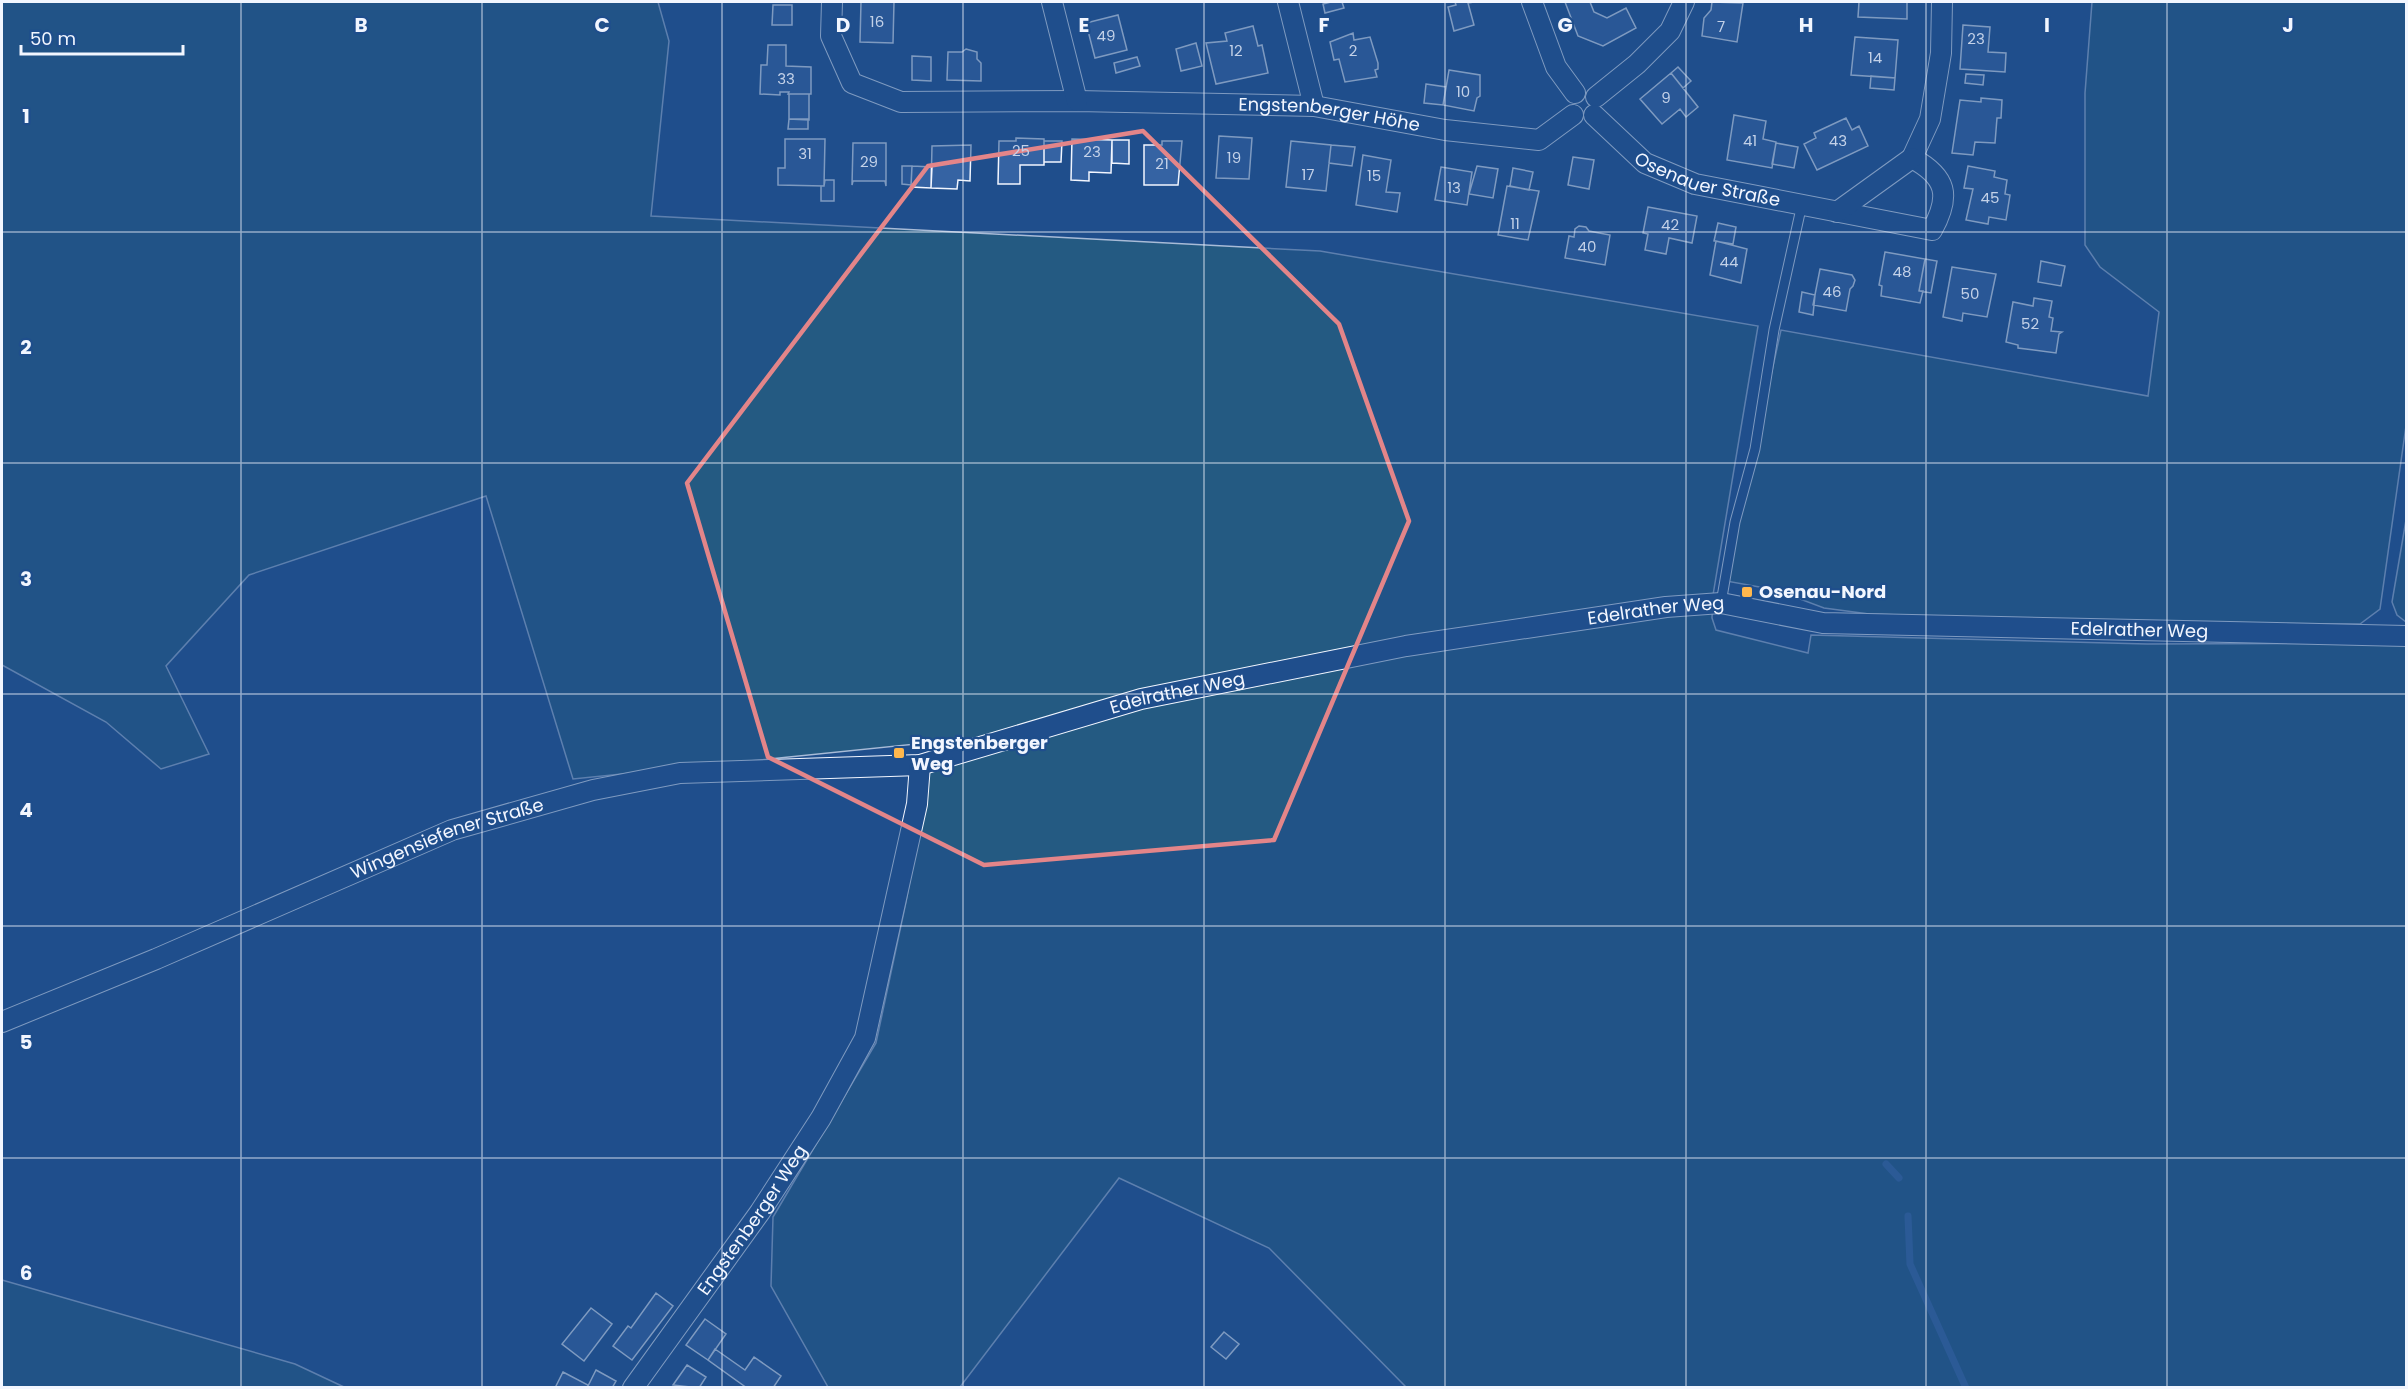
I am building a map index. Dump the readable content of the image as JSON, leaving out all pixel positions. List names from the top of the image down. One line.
{"streets":{"street":["Engstenberger Höhe","Osenauer Straße","Edelrather Weg","Wingensiefener Straße","Engstenberger Weg"]},"crossings":[["Engstenberger Höhe","Osenauer Straße"],["Edelrather Weg","Wingensiefener Straße"],["Edelrather Weg","Engstenberger Weg"],["Wingensiefener Straße","Engstenberger Weg"]],"places":{"transit":["Osenau-Nord","Engstenberger Weg"]},"house_numbers":["16","7","49","23","12","2","14","33","10","9","41","43","25","23","31","19","29","21","17","15","13","45","11","42","40","44","48","46","50","52"],"scale_bar":"50 m","grid":{"columns":["B","C","D","E","F","G","H","I","J"],"rows":["1","2","3","4","5","6"]}}
